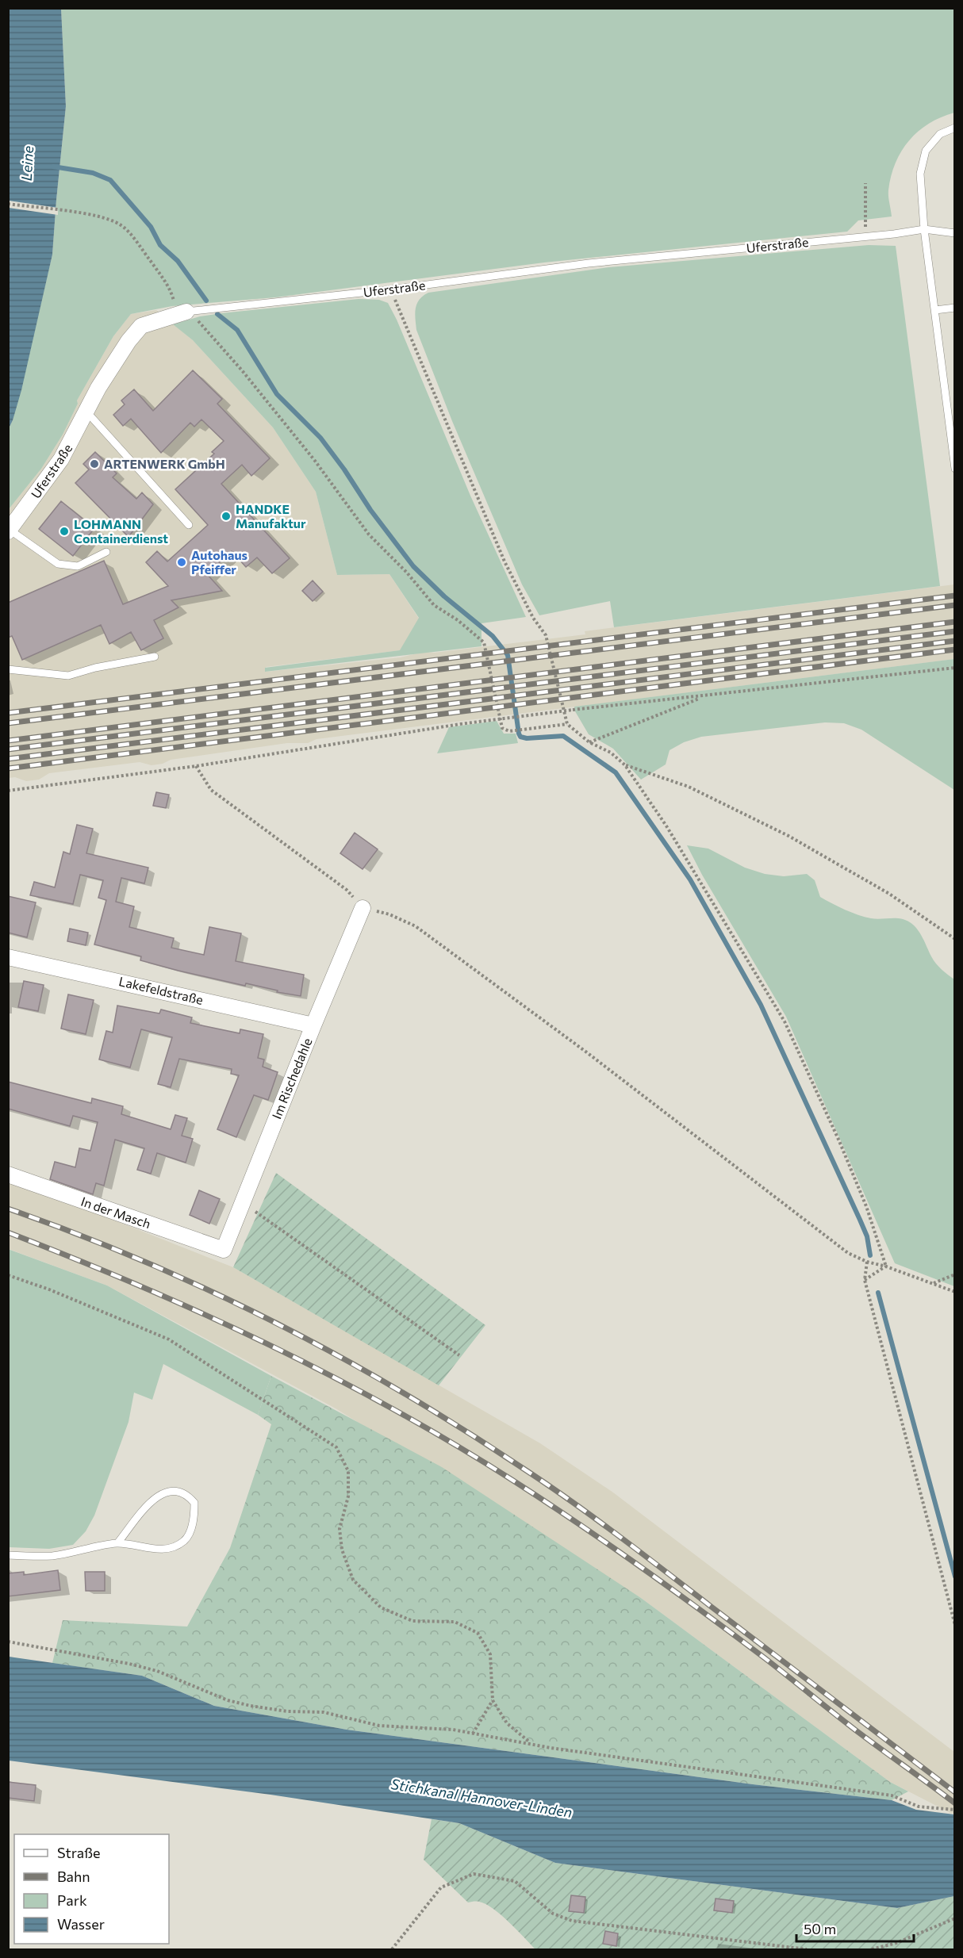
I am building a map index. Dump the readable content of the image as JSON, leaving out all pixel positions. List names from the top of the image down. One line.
{"streets":{"street":["Uferstraße","Lakefeldstraße","Im Rischedahle","In der Masch"]},"crossings":[["Lakefeldstraße","Im Rischedahle"],["Im Rischedahle","In der Masch"]],"water":["Leine","Stichkanal Hannover-Linden"],"places":["ARTENWERK GmbH","HANDKE Manufaktur","LOHMANN Containerdienst","Autohaus Pfeiffer"],"legend":["Straße","Bahn","Park","Wasser"],"scale_bar":"50 m"}
